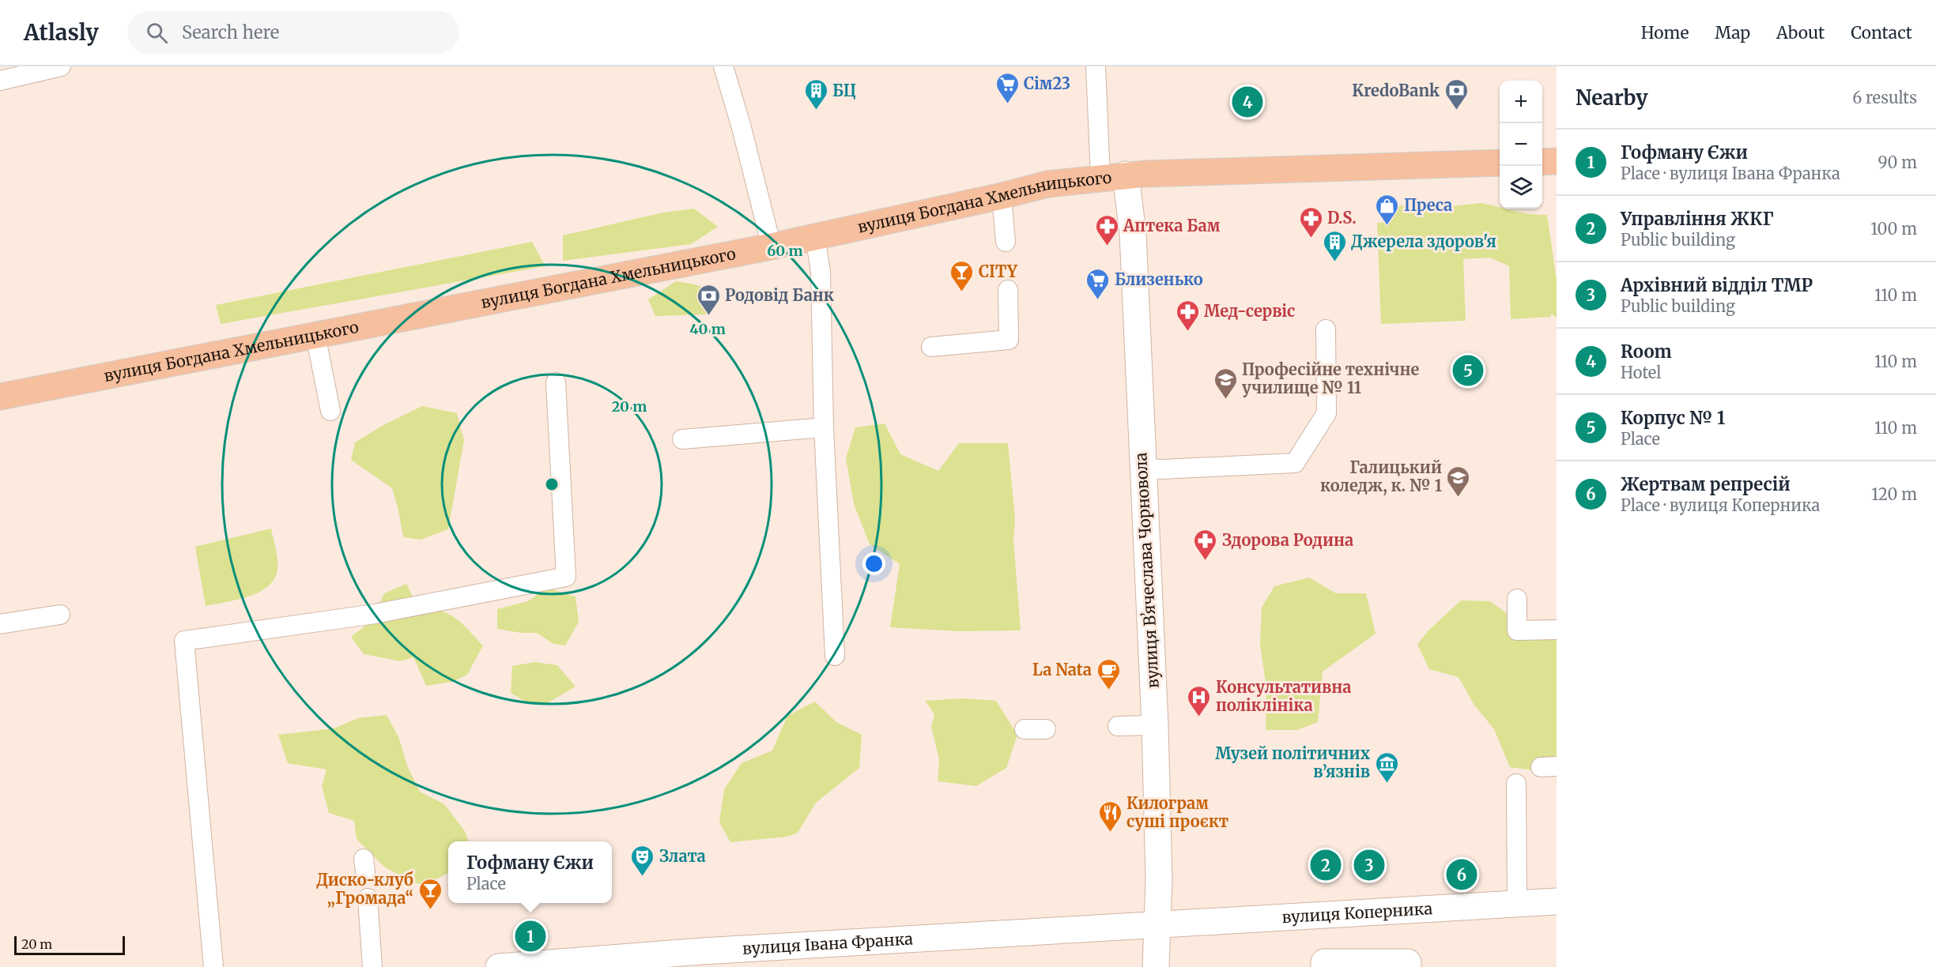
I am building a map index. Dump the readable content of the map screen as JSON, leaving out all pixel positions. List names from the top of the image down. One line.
{"streets":{"main road":["вулиця Богдана Хмельницького"],"street":["вулиця Вʼячеслава Чорновола","вулиця Коперника","вулиця Івана Франка"]},"crossings":[["вулиця Богдана Хмельницького","вулиця Вʼячеслава Чорновола"],["вулиця Вʼячеслава Чорновола","вулиця Коперника"],["вулиця Вʼячеслава Чорновола","вулиця Івана Франка"],["вулиця Коперника","вулиця Івана Франка"]],"places":{"supermarket":["Сім23","Близенько"],"building":["БЦ","Джерела здоров'я"],"bank":["KredoBank","Родовід Банк"],"shop":["Преса"],"pharmacy":["D.S.","Аптека Бам","Мед-сервіс","Здорова Родина"],"bar":["CITY","Диско-клуб „Громада“"],"school or university":["Професійне технічне училище № 11","Галицький коледж, к. № 1"],"cafe":["La Nata"],"hospital":["Консультативна поліклініка"],"museum":["Музей політичних в’язнів"],"restaurant":["Килограм суші проєкт"],"theatre":["Злата"]},"scale_bar":"20 m","page":{"header":"Atlasly","search":"Search here","nav":["Home","Map","About","Contact"],"heading":["Nearby","6 results"],"map_buttons":["+","−"],"pins":["4","5","2","3","6","1"],"list":[{"mark":"1","name":"Гофману Єжи","note":"Place · вулиця Івана Франка","value":"90 m"},{"mark":"2","name":"Управління ЖКГ","note":"Public building","value":"100 m"},{"mark":"3","name":"Архівний відділ ТМР","note":"Public building","value":"110 m"},{"mark":"4","name":"Room","note":"Hotel","value":"110 m"},{"mark":"5","name":"Корпус № 1","note":"Place","value":"110 m"},{"mark":"6","name":"Жертвам репресій","note":"Place · вулиця Коперника","value":"120 m"}],"popup":["Гофману Єжи","Place"],"scale":"20 m"},"rings":["60 m","40 m","20 m"]}
